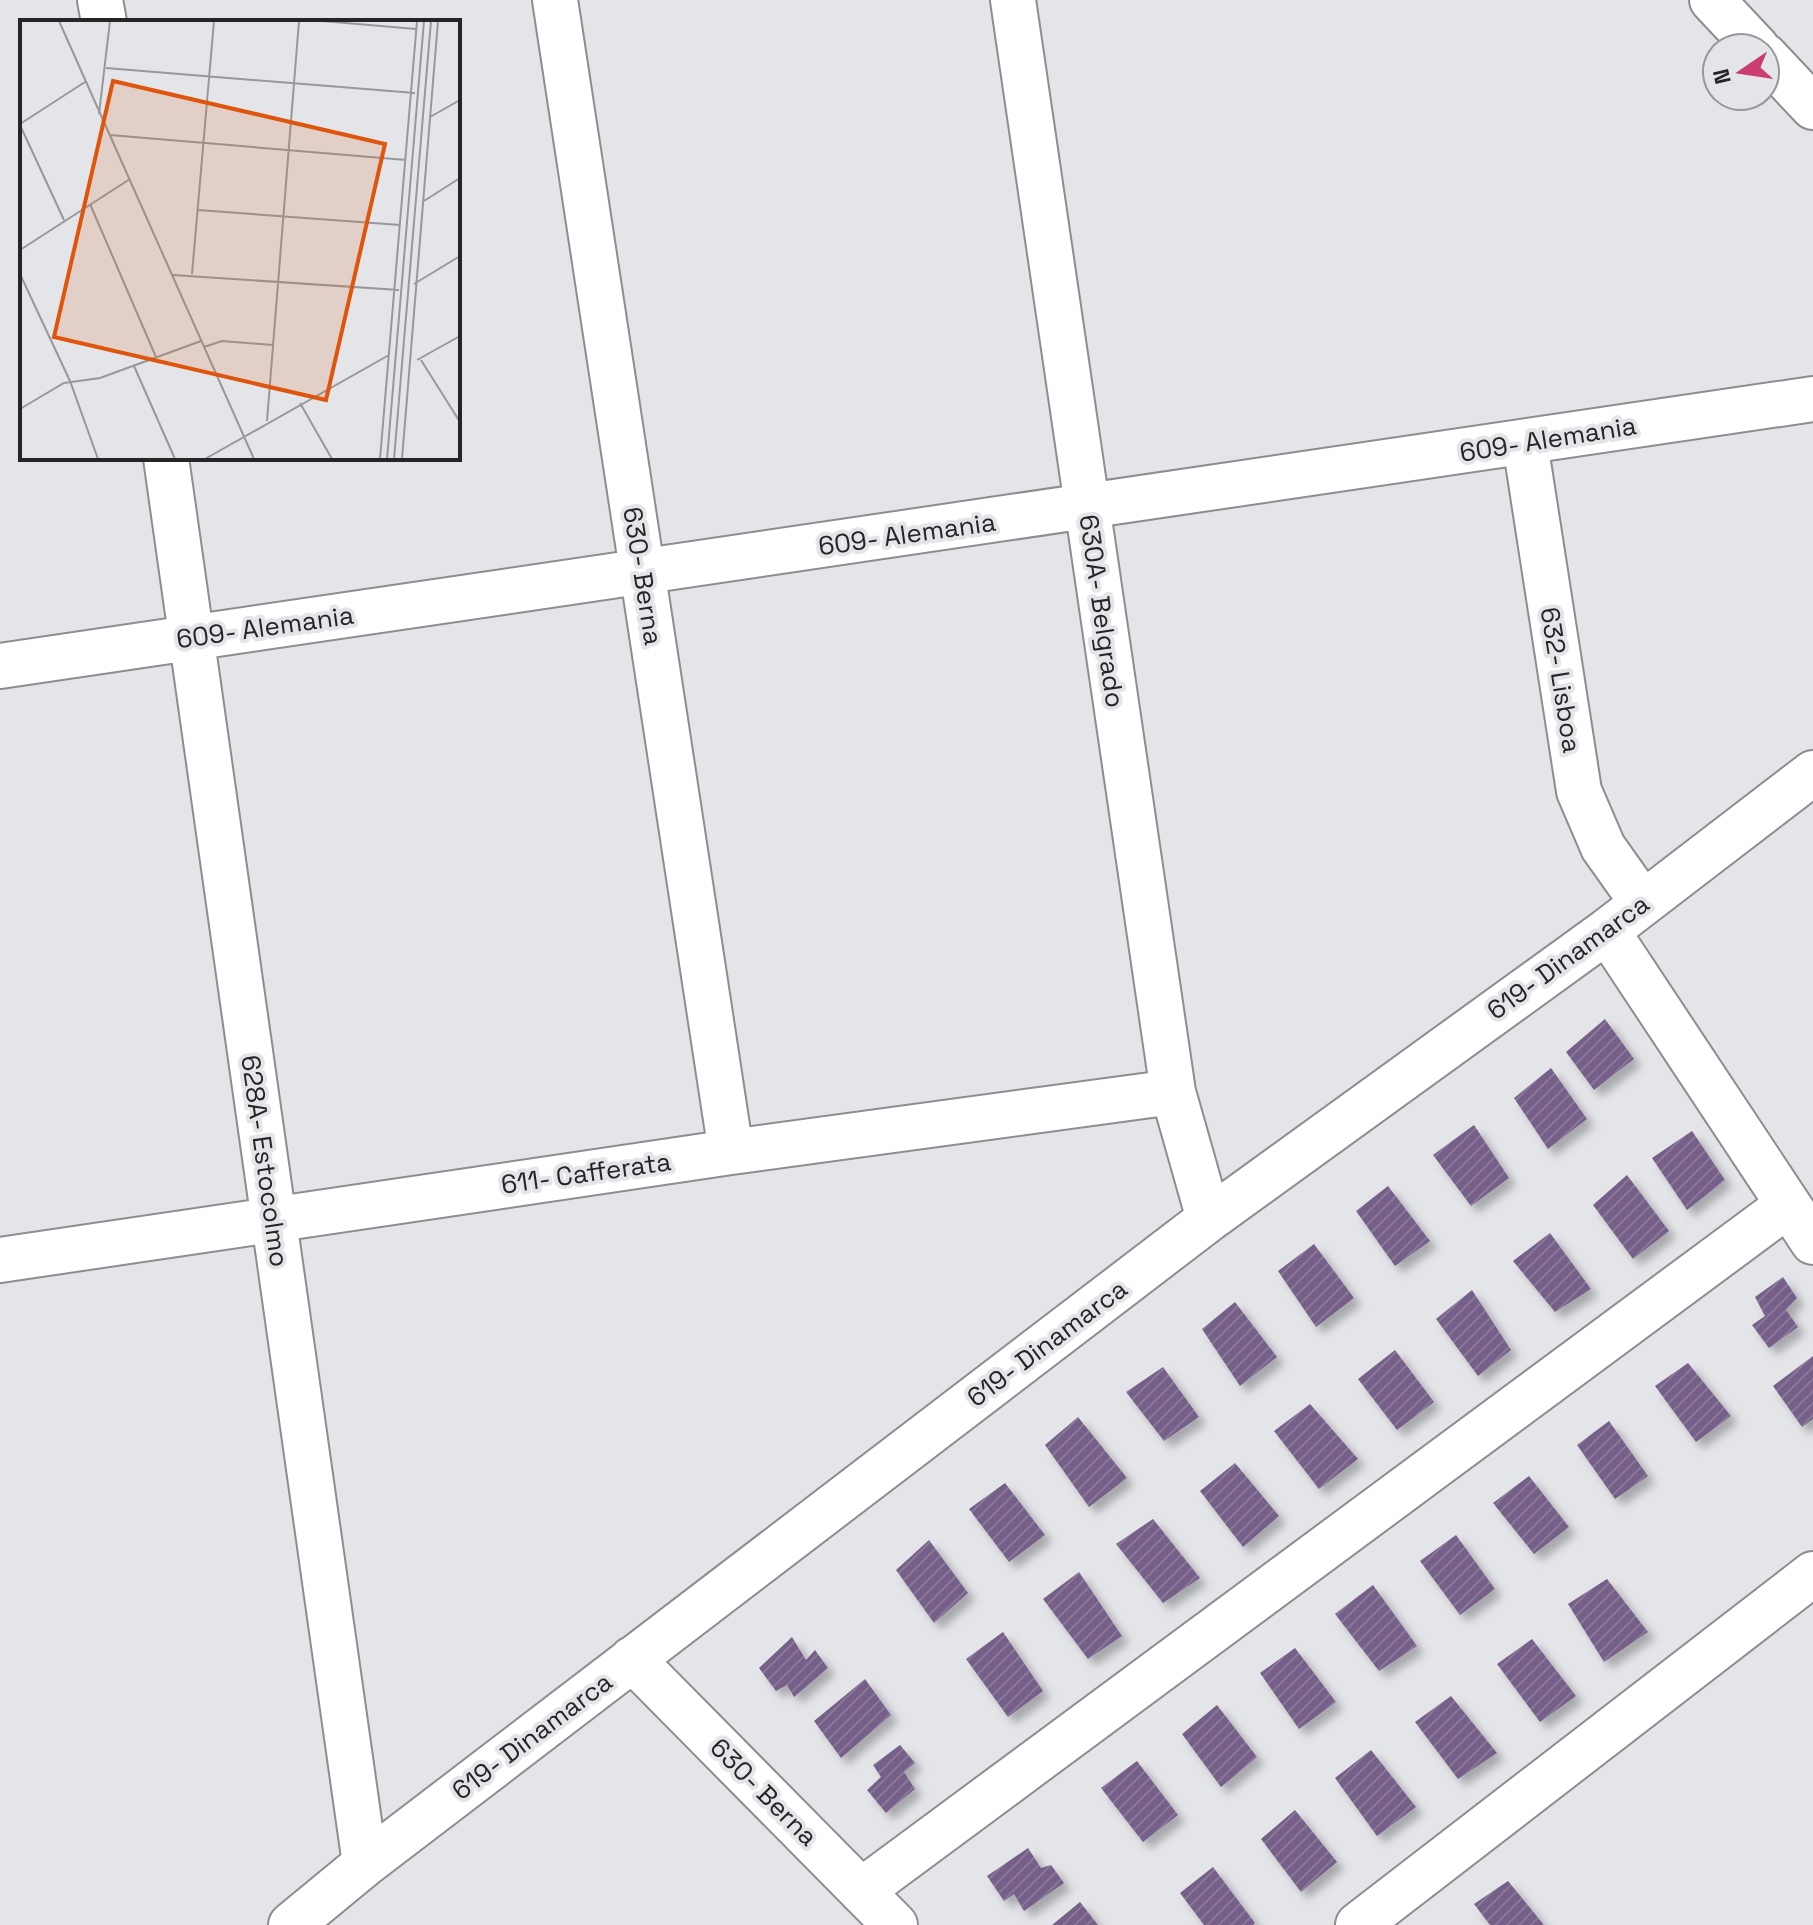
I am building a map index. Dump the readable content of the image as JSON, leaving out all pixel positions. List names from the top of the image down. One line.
{"streets":{"street":["609- Alemania","630- Berna","630A- Belgrado","632- Lisboa","619- Dinamarca","628A- Estocolmo","611- Cafferata"]},"crossings":[["609- Alemania","630- Berna"],["609- Alemania","630A- Belgrado"],["609- Alemania","632- Lisboa"],["609- Alemania","628A- Estocolmo"],["630- Berna","619- Dinamarca"],["630- Berna","611- Cafferata"],["630A- Belgrado","619- Dinamarca"],["630A- Belgrado","611- Cafferata"],["632- Lisboa","619- Dinamarca"],["619- Dinamarca","628A- Estocolmo"],["628A- Estocolmo","611- Cafferata"]],"north":"left"}
